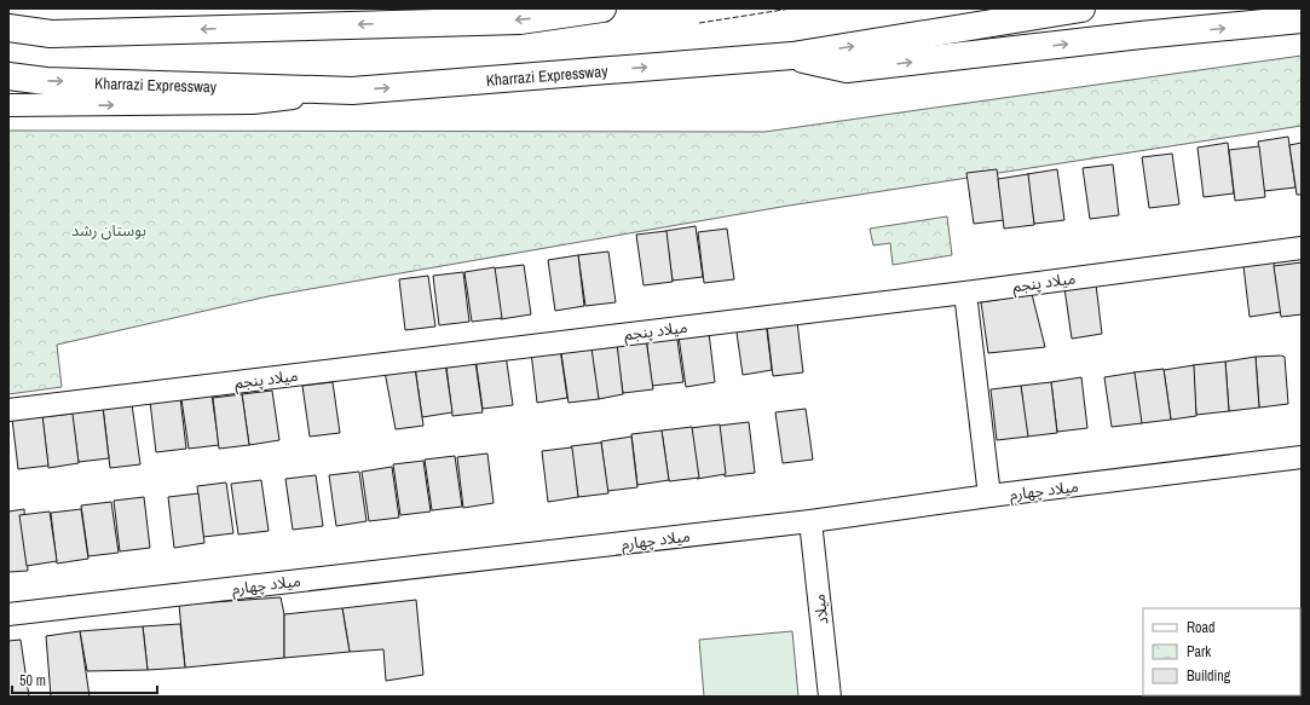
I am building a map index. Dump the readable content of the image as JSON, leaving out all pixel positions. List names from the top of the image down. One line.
{"streets":{"highway":["Kharrazi Expressway"],"street":["میلاد پنجم","میلاد چهارم","میلاد"]},"crossings":[["میلاد چهارم","میلاد"]],"parks":["بوستان رشد"],"legend":["Road","Park","Building"],"scale_bar":"50 m"}
